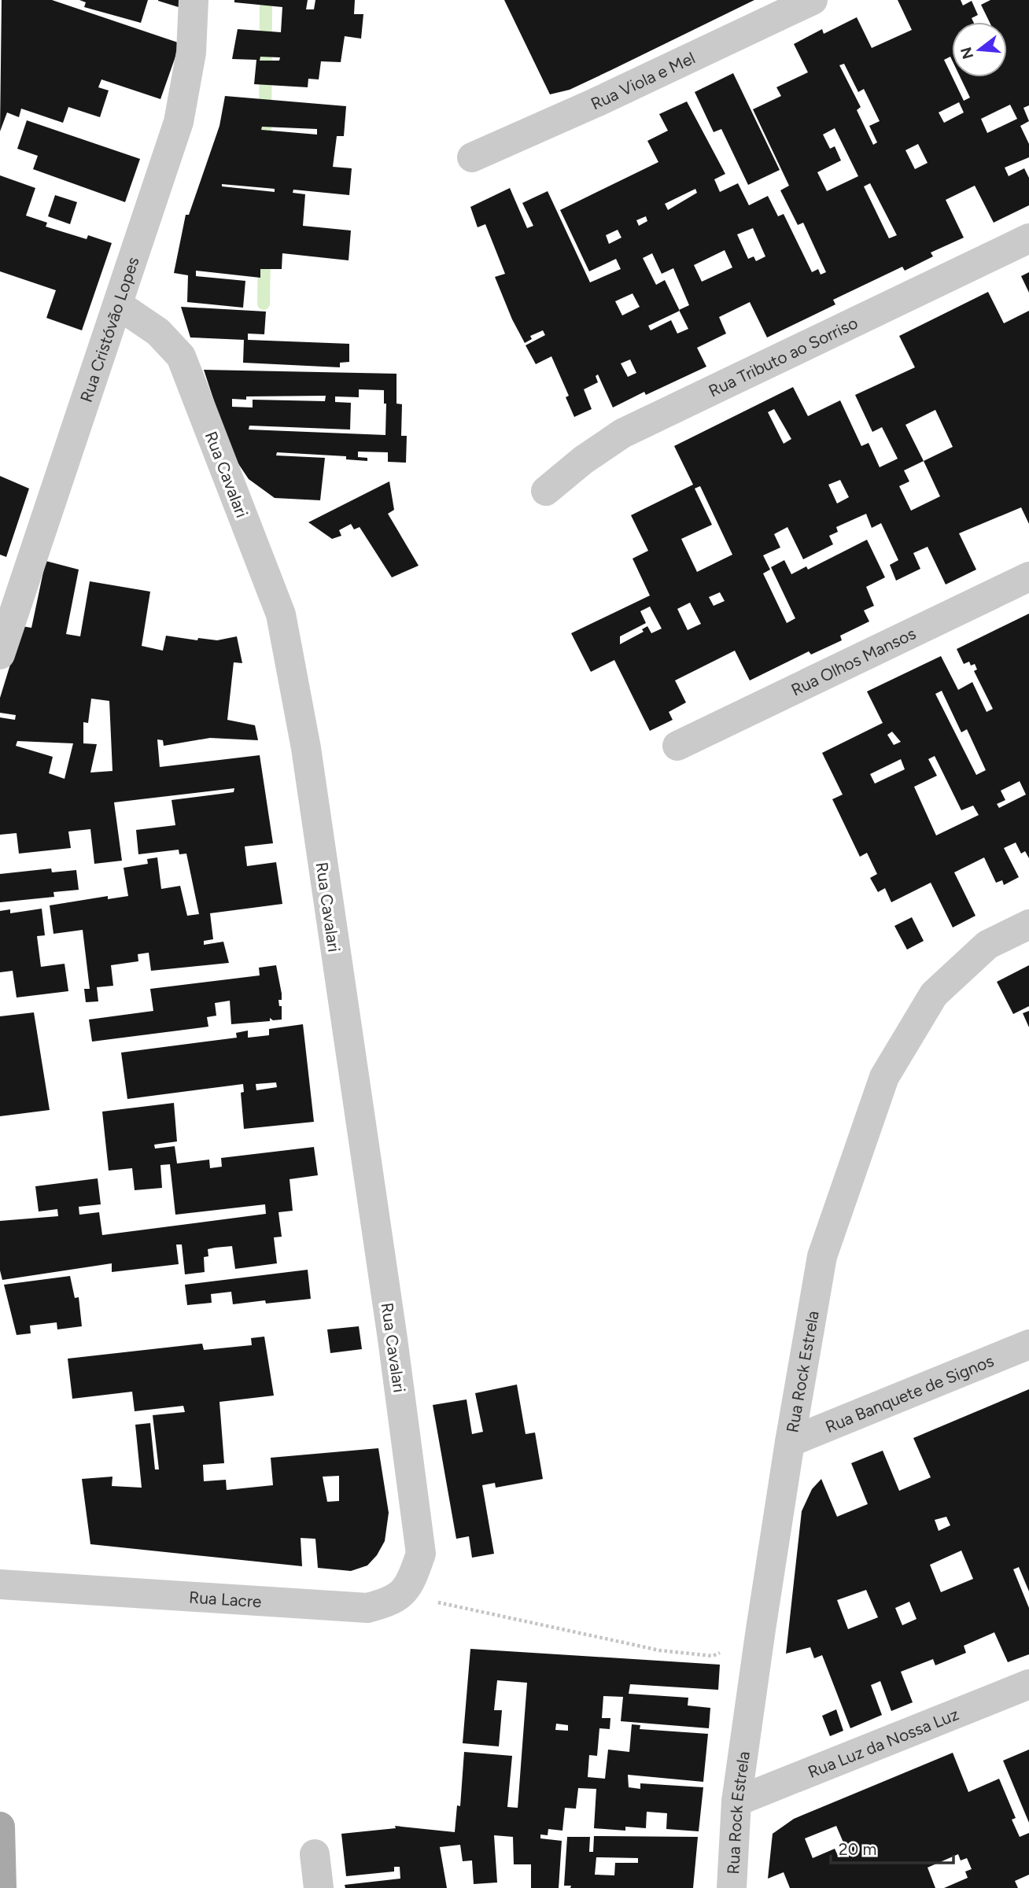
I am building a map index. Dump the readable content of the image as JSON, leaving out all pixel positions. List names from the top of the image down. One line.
{"streets":{"street":["Rua Viola e Mel","Rua Cristóvão Lopes","Rua Tributo ao Sorriso","Rua Cavalari","Rua Olhos Mansos","Rua Rock Estrela","Rua Banquete de Signos","Rua Lacre","Rua Luz da Nossa Luz"]},"crossings":[["Rua Cristóvão Lopes","Rua Cavalari"],["Rua Cavalari","Rua Lacre"],["Rua Rock Estrela","Rua Banquete de Signos"],["Rua Rock Estrela","Rua Luz da Nossa Luz"]],"scale_bar":"20 m","north":"left"}
